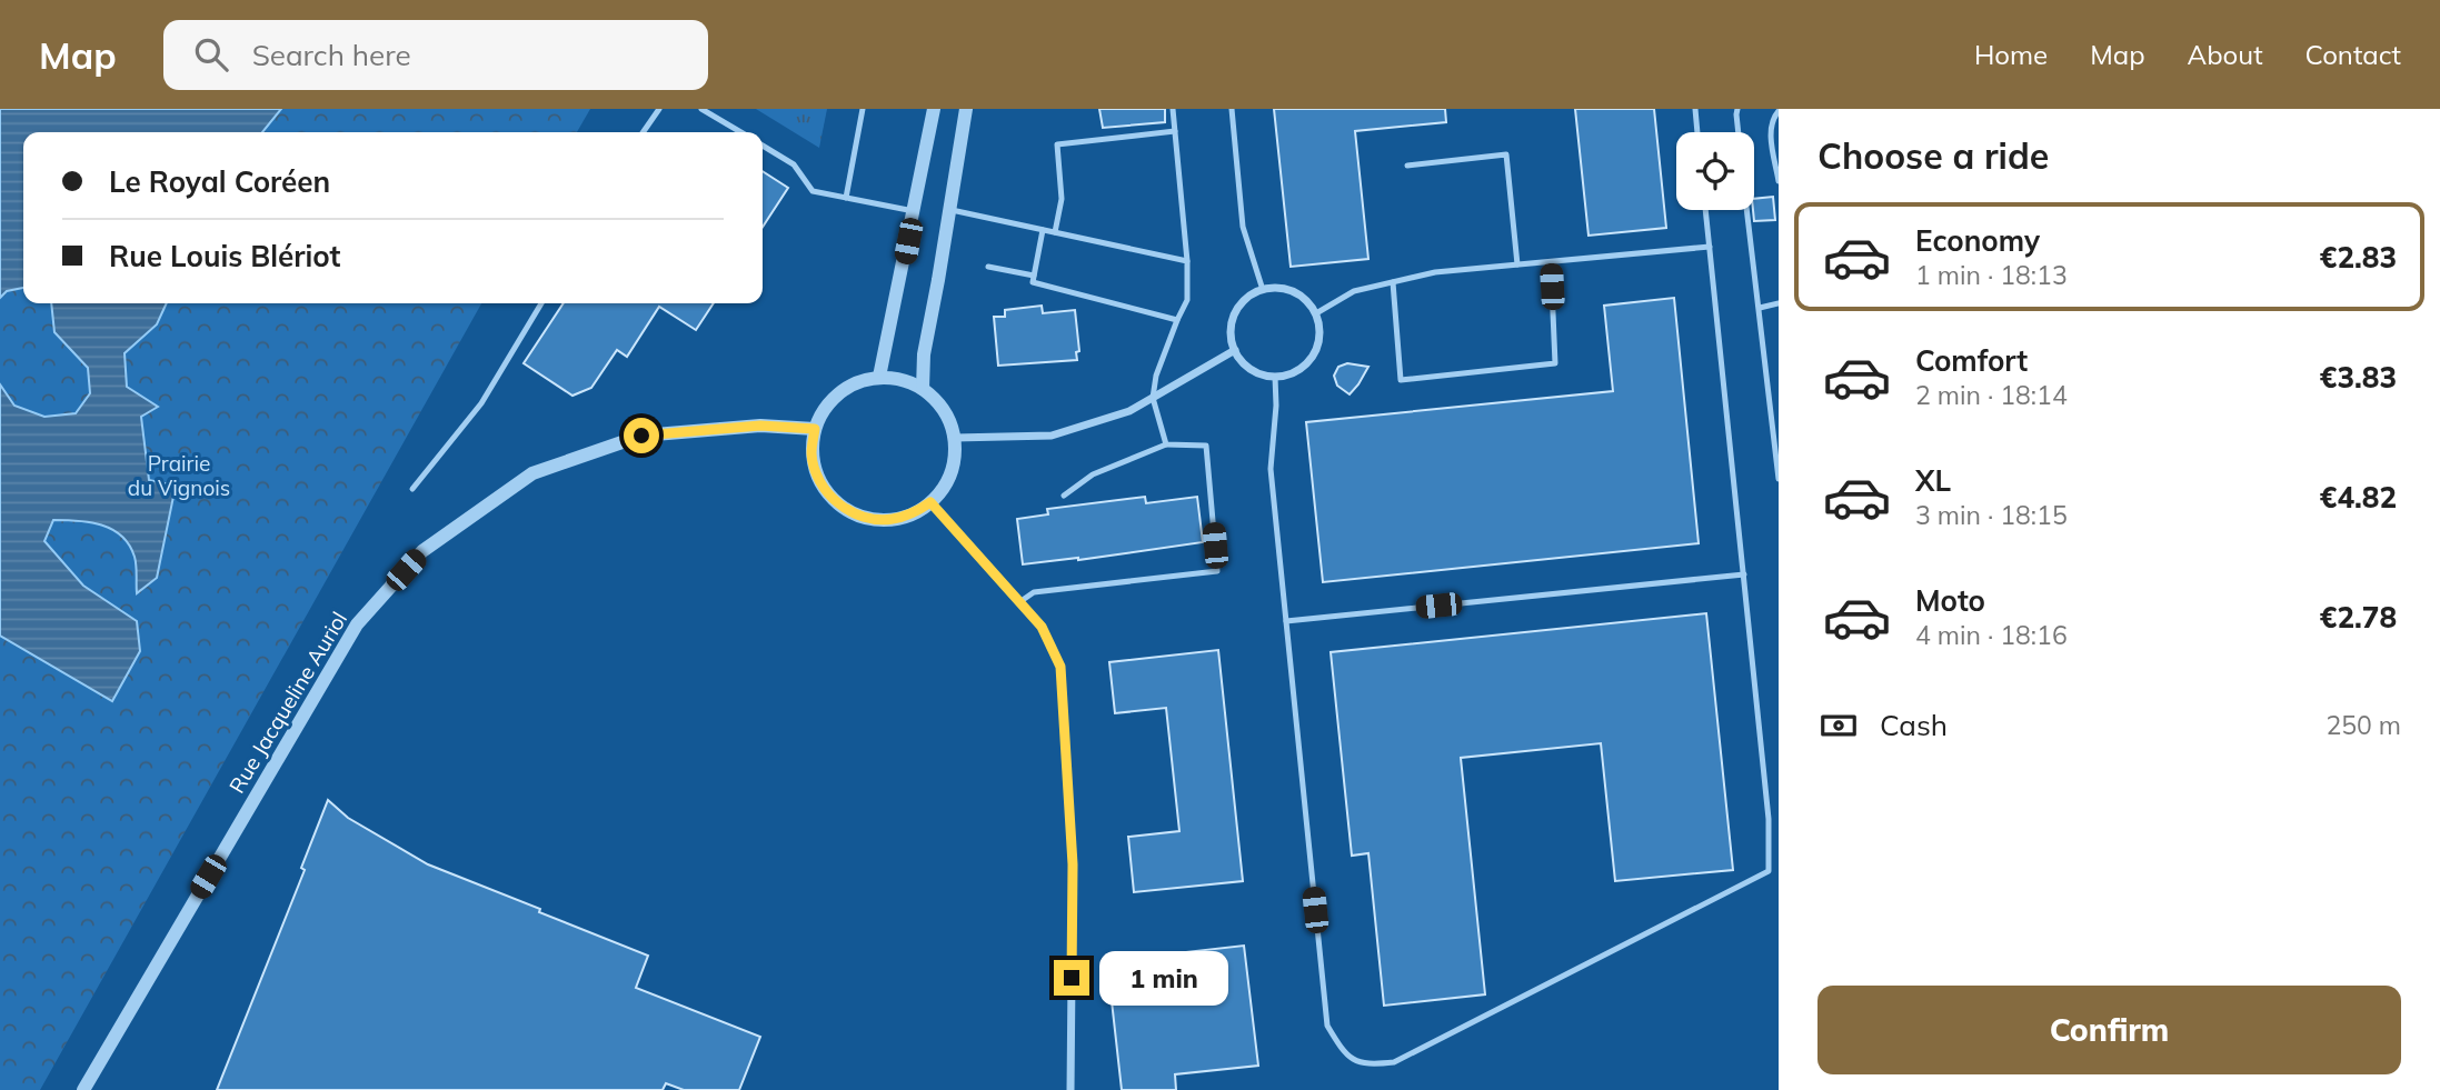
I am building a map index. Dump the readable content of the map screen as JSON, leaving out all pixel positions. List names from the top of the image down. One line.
{"streets":{"street":["Rue Jacqueline Auriol"]},"parks":["Prairie du Vignois"],"page":{"header":"Map","search":"Search here","nav":["Home","Map","About","Contact"],"heading":"Choose a ride","banner":["Le Royal Coréen","Rue Louis Blériot"],"list":[{"name":"Economy","note":"1 min · 18:13","value":"€2.83"},{"name":"Comfort","note":"2 min · 18:14","value":"€3.83"},{"name":"XL","note":"3 min · 18:15","value":"€4.82"},{"name":"Moto","note":"4 min · 18:16","value":"€2.78"}],"pay":["Cash","250 m"],"bubble":"1 min","buttons":"Confirm"}}
